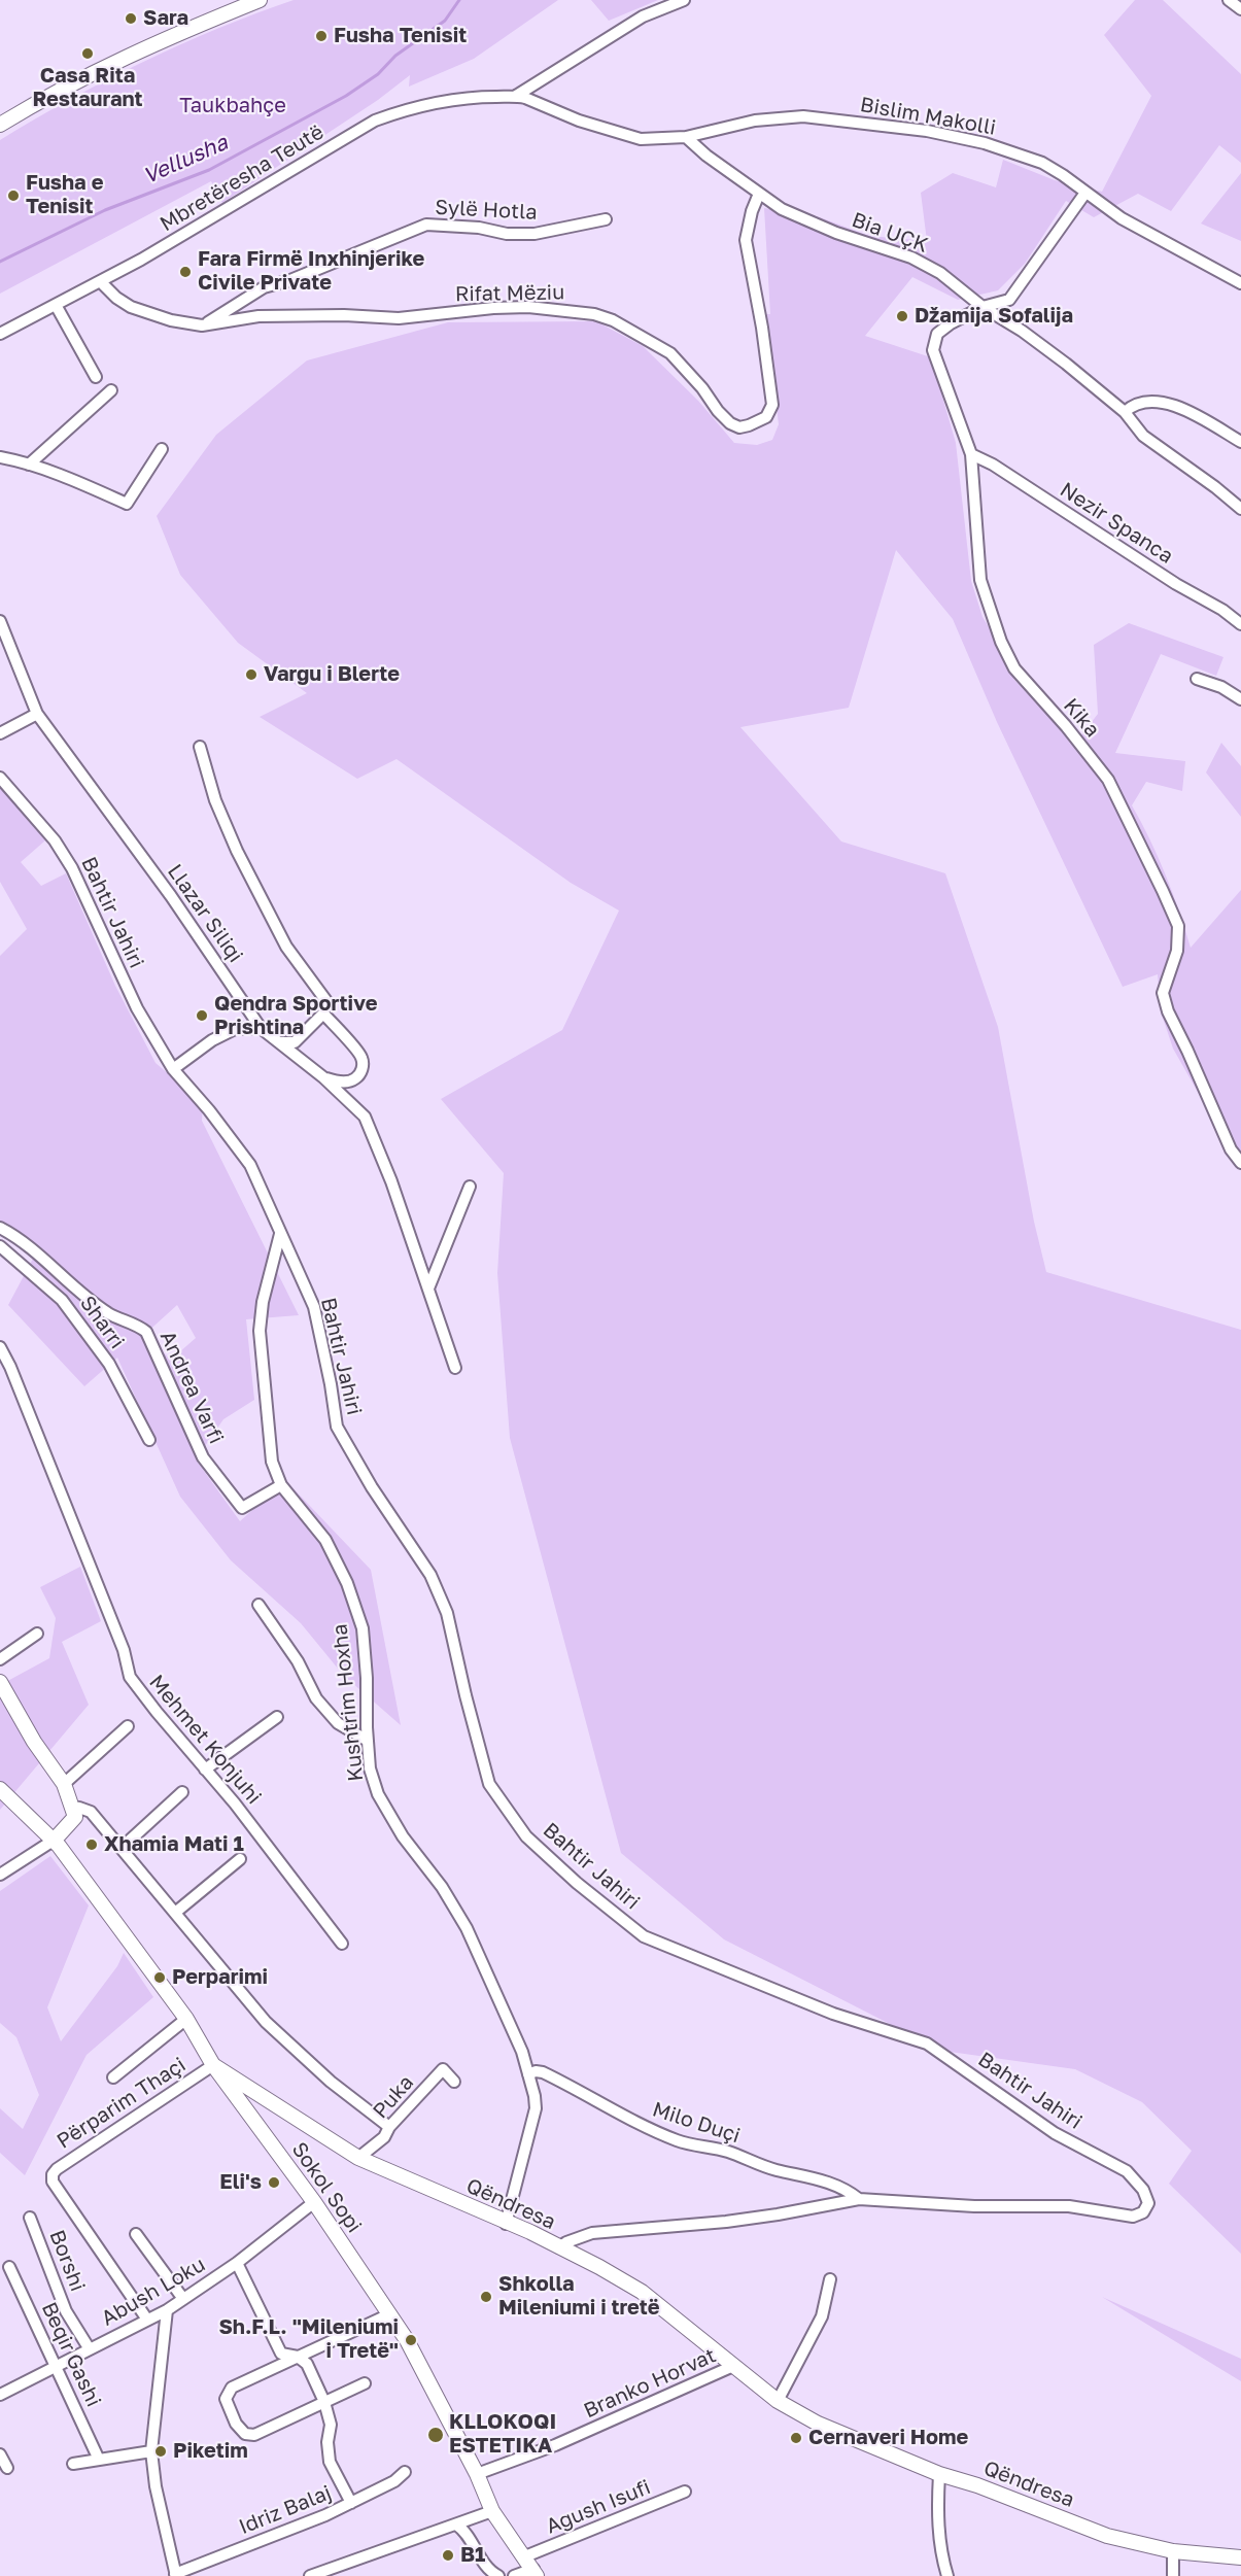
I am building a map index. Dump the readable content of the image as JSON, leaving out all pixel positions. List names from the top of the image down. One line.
{"streets":{"street":["Bislim Makolli","Mbretëresha Teutë","Sylë Hotla","Bia UÇK","Rifat Mëziu","Nezir Spanca","Kika","Bahtir Jahiri","Llazar Siliqi","Sharri","Andrea Varfi","Kushtrim Hoxha","Mehmet Konjuhi","Puka","Përparim Thaçi","Milo Duçi","Sokol Sopi","Qëndresa","Borshi","Abush Loku","Beqir Gashi","Branko Horvat","Agush Isufi","Idriz Balaj"]},"crossings":[["Bislim Makolli","Bia UÇK"],["Bislim Makolli","Kika"],["Sylë Hotla","Rifat Mëziu"],["Bia UÇK","Rifat Mëziu"],["Bia UÇK","Kika"],["Nezir Spanca","Kika"],["Bahtir Jahiri","Kushtrim Hoxha"],["Bahtir Jahiri","Milo Duçi"],["Bahtir Jahiri","Qëndresa"],["Andrea Varfi","Kushtrim Hoxha"],["Kushtrim Hoxha","Milo Duçi"],["Kushtrim Hoxha","Qëndresa"],["Puka","Qëndresa"],["Përparim Thaçi","Sokol Sopi"],["Përparim Thaçi","Qëndresa"],["Përparim Thaçi","Abush Loku"],["Sokol Sopi","Qëndresa"],["Sokol Sopi","Abush Loku"],["Sokol Sopi","Branko Horvat"],["Sokol Sopi","Agush Isufi"],["Qëndresa","Branko Horvat"],["Borshi","Abush Loku"],["Abush Loku","Beqir Gashi"]],"water":["Vellusha"],"parks":["Taukbahçe"],"places":["Sara","Fusha Tenisit","Casa Rita Restaurant","Fusha e Tenisit","Fara Firmë Inxhinjerike Civile Private","Džamija Sofalija","Vargu i Blerte","Qendra Sportive Prishtina","Xhamia Mati 1","Perparimi","Eli's","Shkolla Mileniumi i tretë","Sh.F.L. \"Mileniumi i Tretë\"","KLLOKOQI ESTETIKA","Cernaveri Home","Piketim","B1"]}
